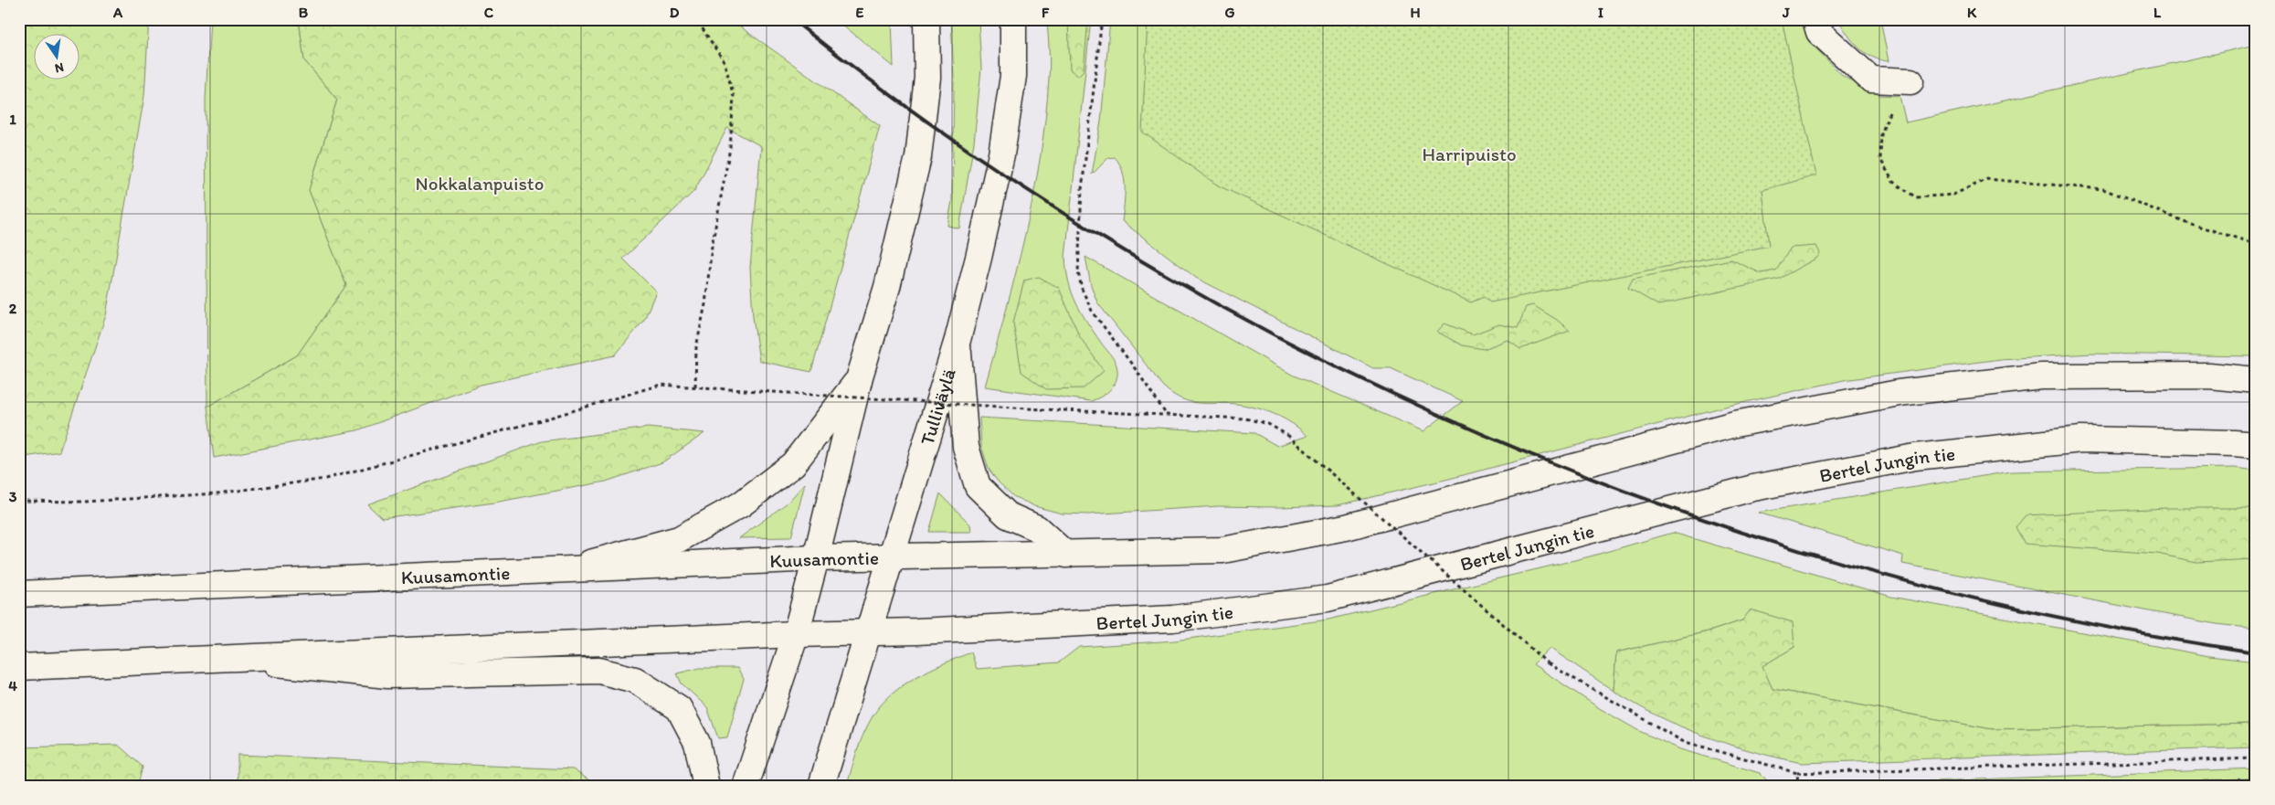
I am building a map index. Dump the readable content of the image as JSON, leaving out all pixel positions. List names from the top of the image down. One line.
{"streets":{"main road":["Tulliväylä","Bertel Jungin tie","Kuusamontie"]},"crossings":[["Tulliväylä","Bertel Jungin tie"],["Tulliväylä","Kuusamontie"]],"parks":["Harripuisto","Nokkalanpuisto"],"north":"bottom","grid":{"columns":["A","B","C","D","E","F","G","H","I","J","K","L"],"rows":["1","2","3","4"]}}
